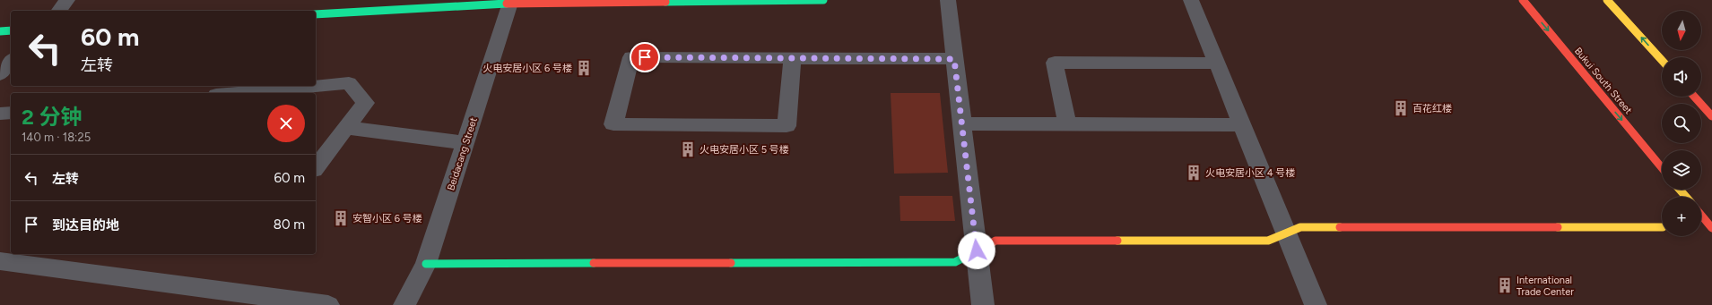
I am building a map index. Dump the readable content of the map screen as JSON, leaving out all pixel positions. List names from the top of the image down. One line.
{"streets":{"street":["Bukui South Street","Beidacang Street"]},"places":{"building":["火电安居小区 6 号楼","百花红楼","火电安居小区 5 号楼","火电安居小区 4 号楼","安智小区 6 号楼","International Trade Center"]},"north":"bottom","page":{"map_buttons":"+","turn":["60 m","左转"],"heading":["2 分钟","140 m · 18:25"],"list":[{"name":"左转","value":"60 m"},{"name":"到达目的地","value":"80 m"}]}}
